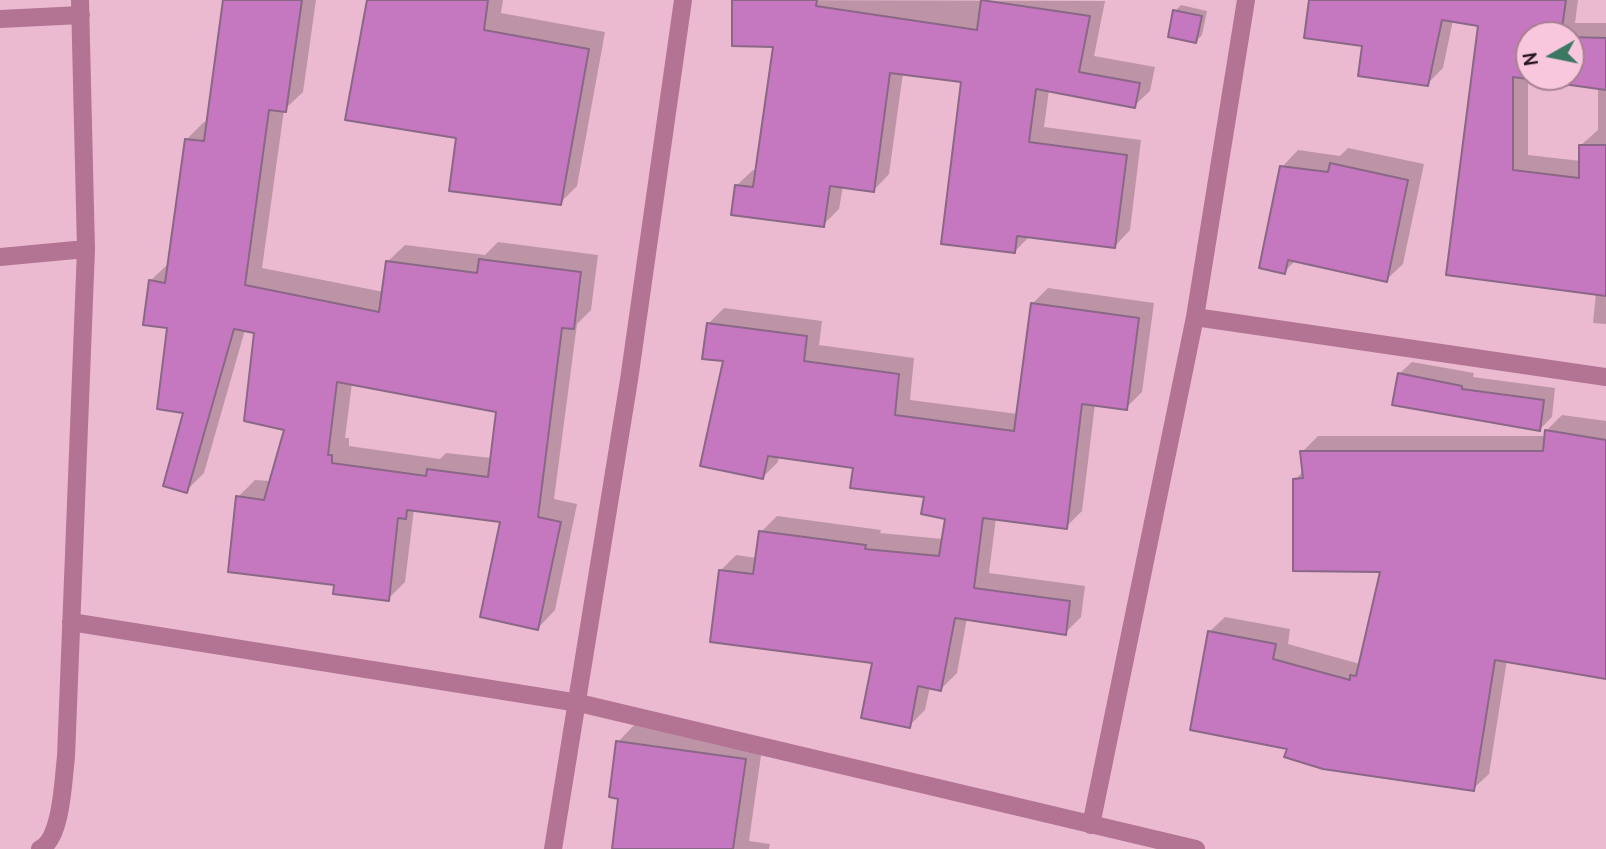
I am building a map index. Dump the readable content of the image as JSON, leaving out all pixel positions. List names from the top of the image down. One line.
{"north":"left"}
